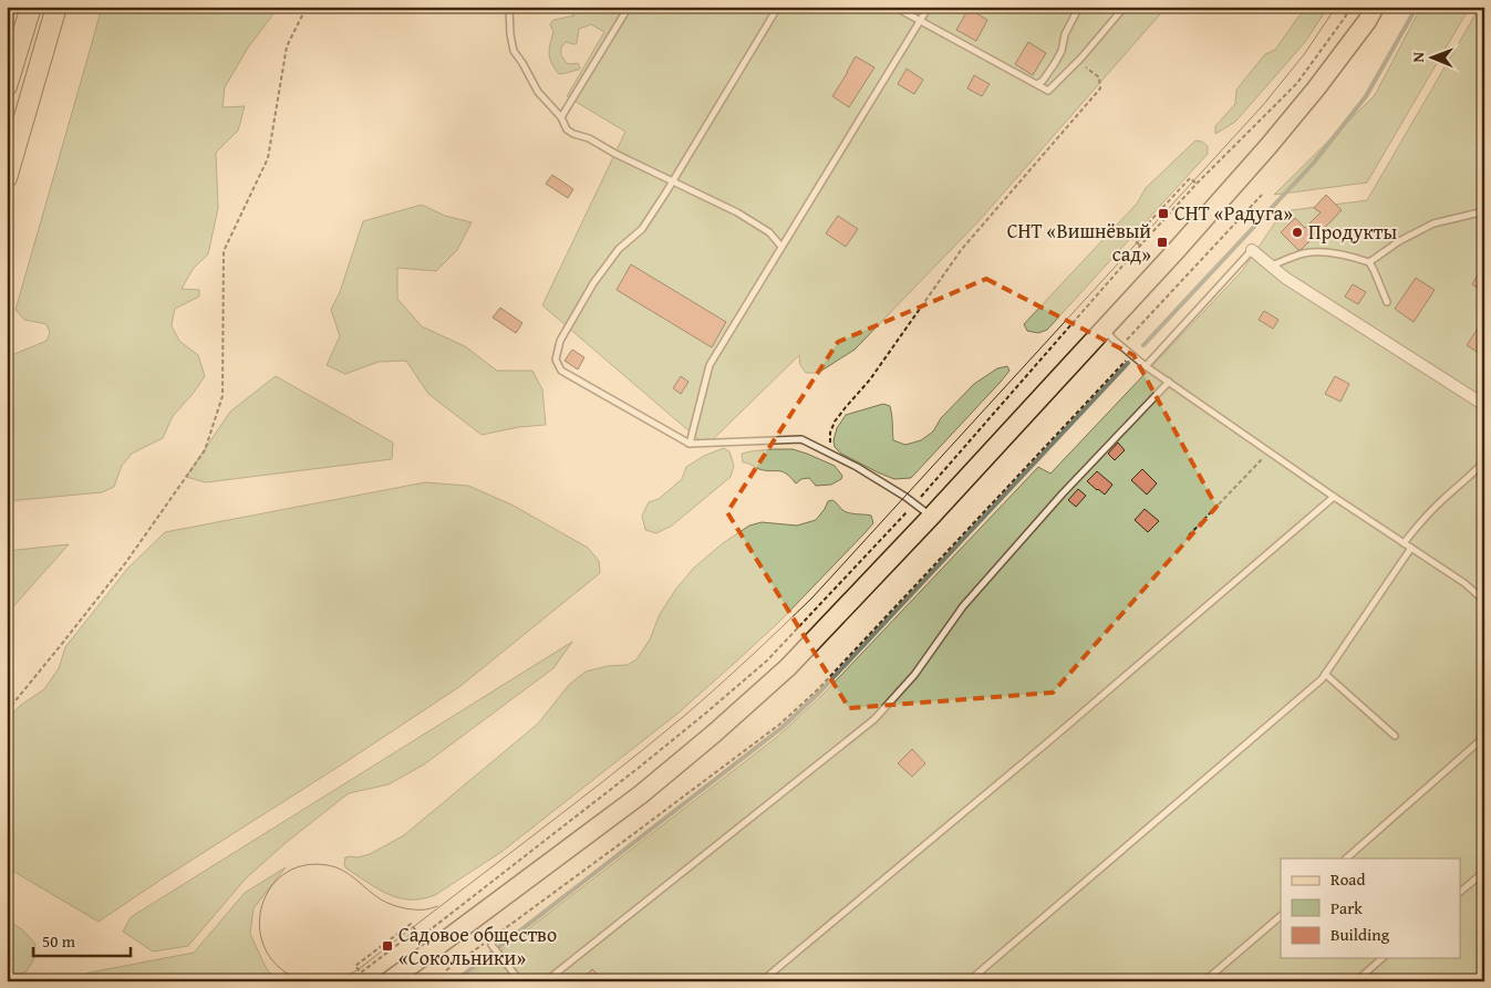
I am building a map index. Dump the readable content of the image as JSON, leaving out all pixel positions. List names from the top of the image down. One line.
{"places":{"transit":["СНТ «Радуга»","СНТ «Вишнёвый сад»","Садовое общество «Сокольники»"],"other":["Продукты"]},"legend":["Road","Park","Building"],"scale_bar":"50 m","north":"left"}
